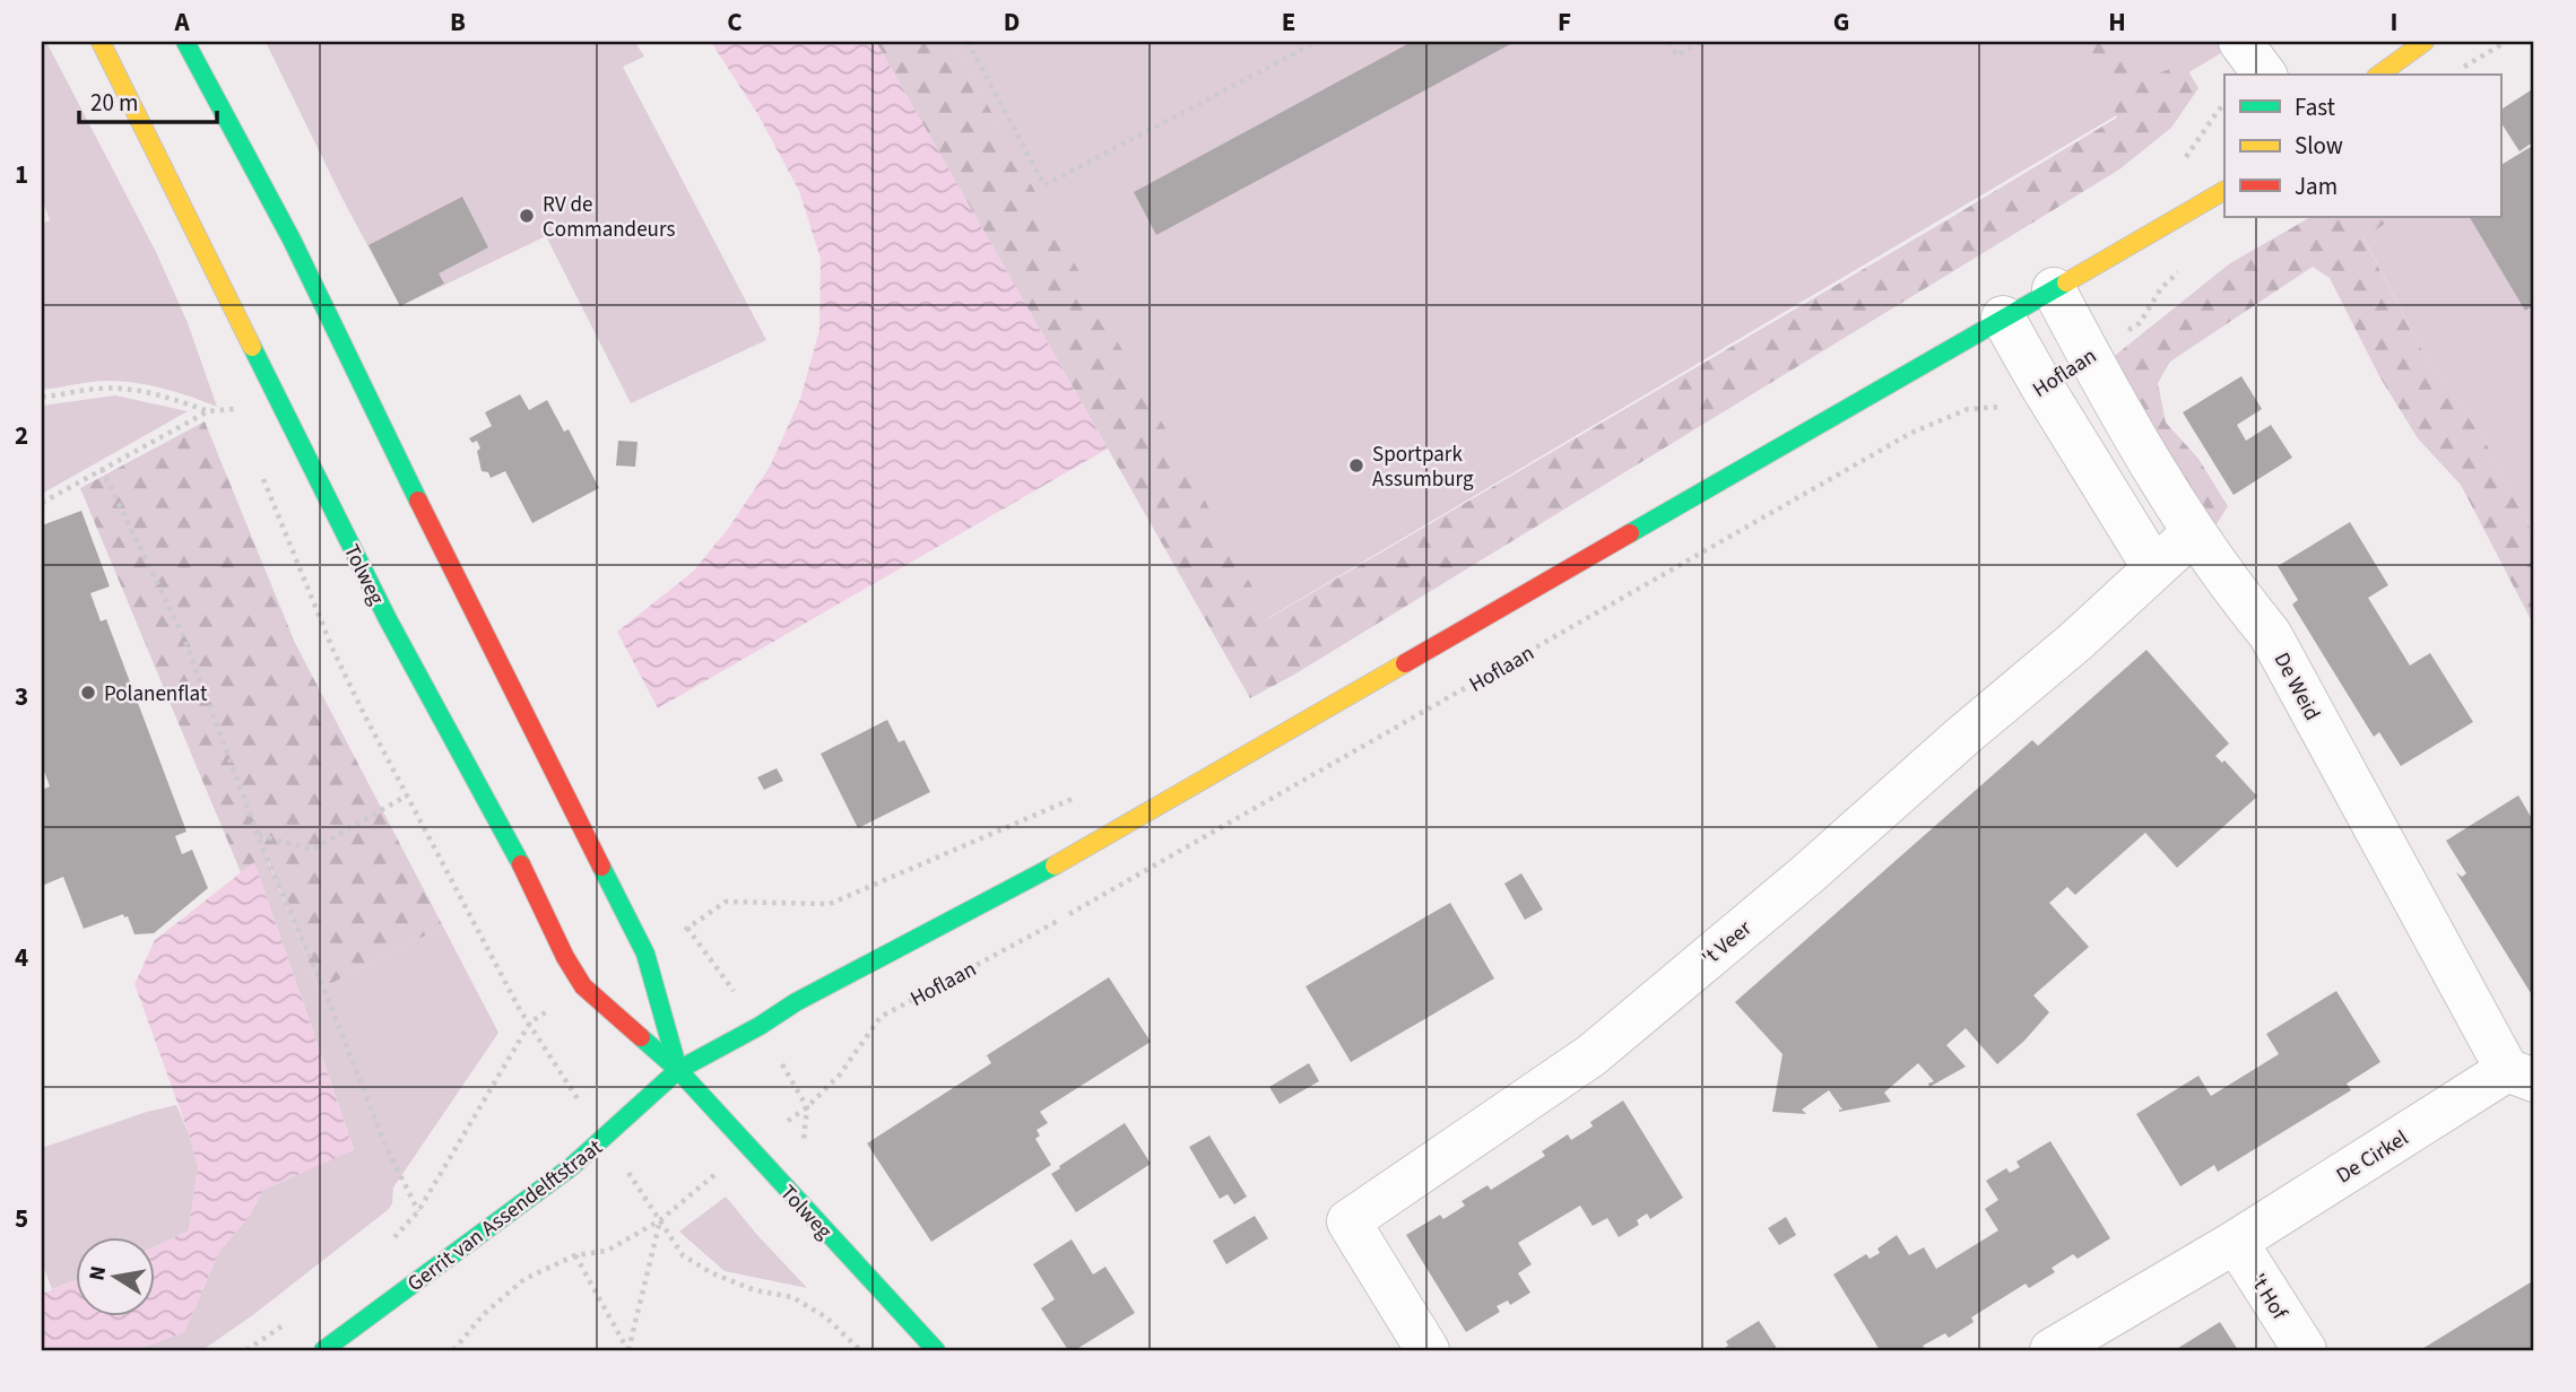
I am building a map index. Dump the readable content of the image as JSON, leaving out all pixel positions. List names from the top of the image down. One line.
{"streets":{"main road":["Tolweg","Gerrit van Assendelftstraat"],"street":["De Weid","'t Veer","De Cirkel","'t Hof"],"path":["Hoflaan"]},"crossings":[["Hoflaan","Tolweg"],["Hoflaan","De Weid"],["Tolweg","Gerrit van Assendelftstraat"],["De Weid","'t Veer"],["De Weid","De Cirkel"],["De Cirkel","'t Hof"]],"places":["RV de Commandeurs","Sportpark Assumburg","Polanenflat"],"legend":["Fast","Slow","Jam"],"scale_bar":"20 m","north":"left","grid":{"columns":["A","B","C","D","E","F","G","H","I"],"rows":["1","2","3","4","5"]}}
